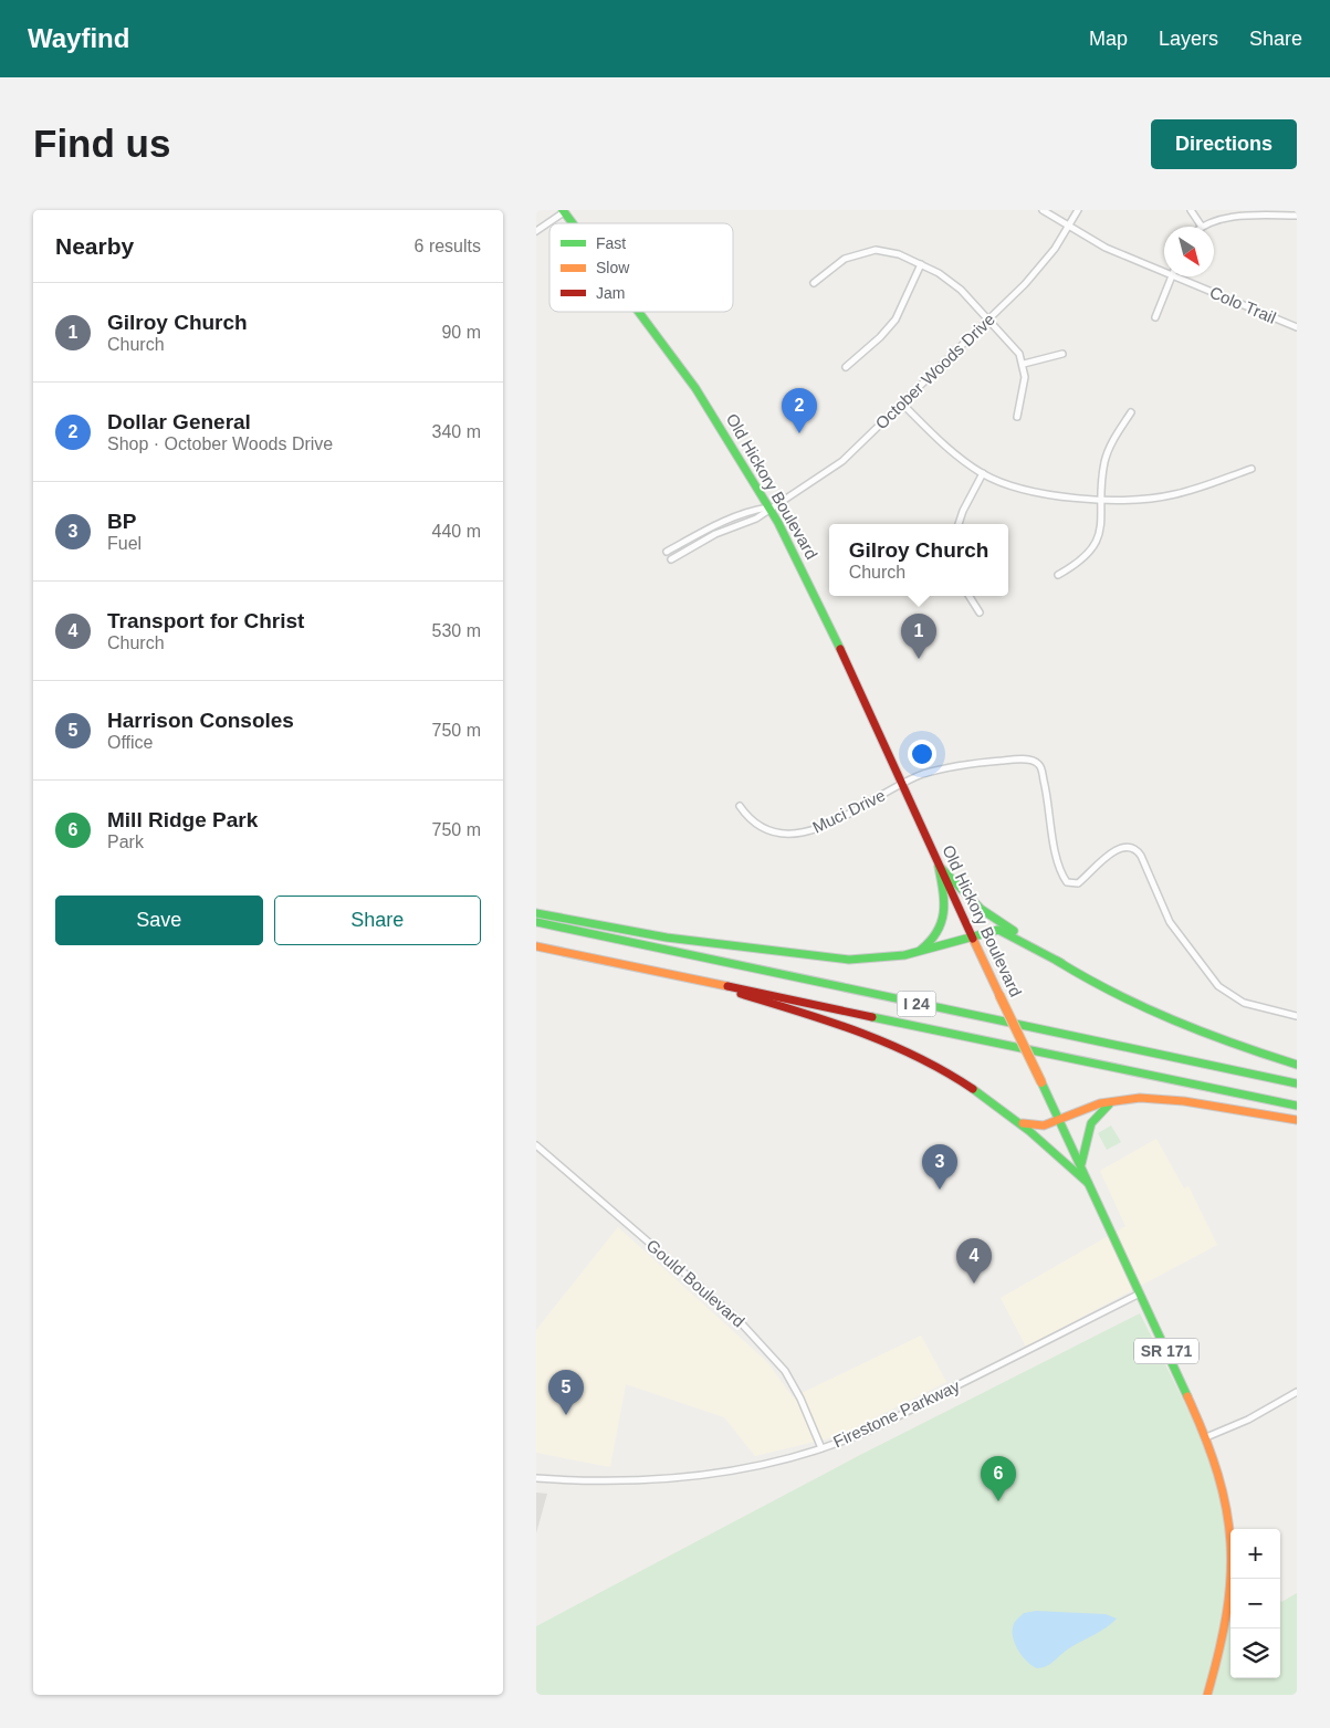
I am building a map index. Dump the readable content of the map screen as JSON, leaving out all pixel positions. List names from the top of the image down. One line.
{"streets":{"main road":["Old Hickory Boulevard","I 24","SR 171"],"street":["Colo Trail","October Woods Drive","Muci Drive","Gould Boulevard","Firestone Parkway"]},"crossings":[["Colo Trail","October Woods Drive"],["October Woods Drive","Old Hickory Boulevard"],["Old Hickory Boulevard","Muci Drive"],["Old Hickory Boulevard","Firestone Parkway"],["Gould Boulevard","Firestone Parkway"]],"legend":["Fast","Slow","Jam"],"north":"bottom right","page":{"header":"Wayfind","nav":["Map","Layers","Share"],"buttons":["Directions",["Save","Share"]],"title":"Find us","heading":["Nearby","6 results"],"list":[{"mark":"1","name":"Gilroy Church","note":"Church","value":"90 m"},{"mark":"2","name":"Dollar General","note":"Shop · October Woods Drive","value":"340 m"},{"mark":"3","name":"BP","note":"Fuel","value":"440 m"},{"mark":"4","name":"Transport for Christ","note":"Church","value":"530 m"},{"mark":"5","name":"Harrison Consoles","note":"Office","value":"750 m"},{"mark":"6","name":"Mill Ridge Park","note":"Park","value":"750 m"}],"pins":["2","1","3","4","5","6"],"popup":["Gilroy Church","Church"],"map_buttons":["+","−"]}}
